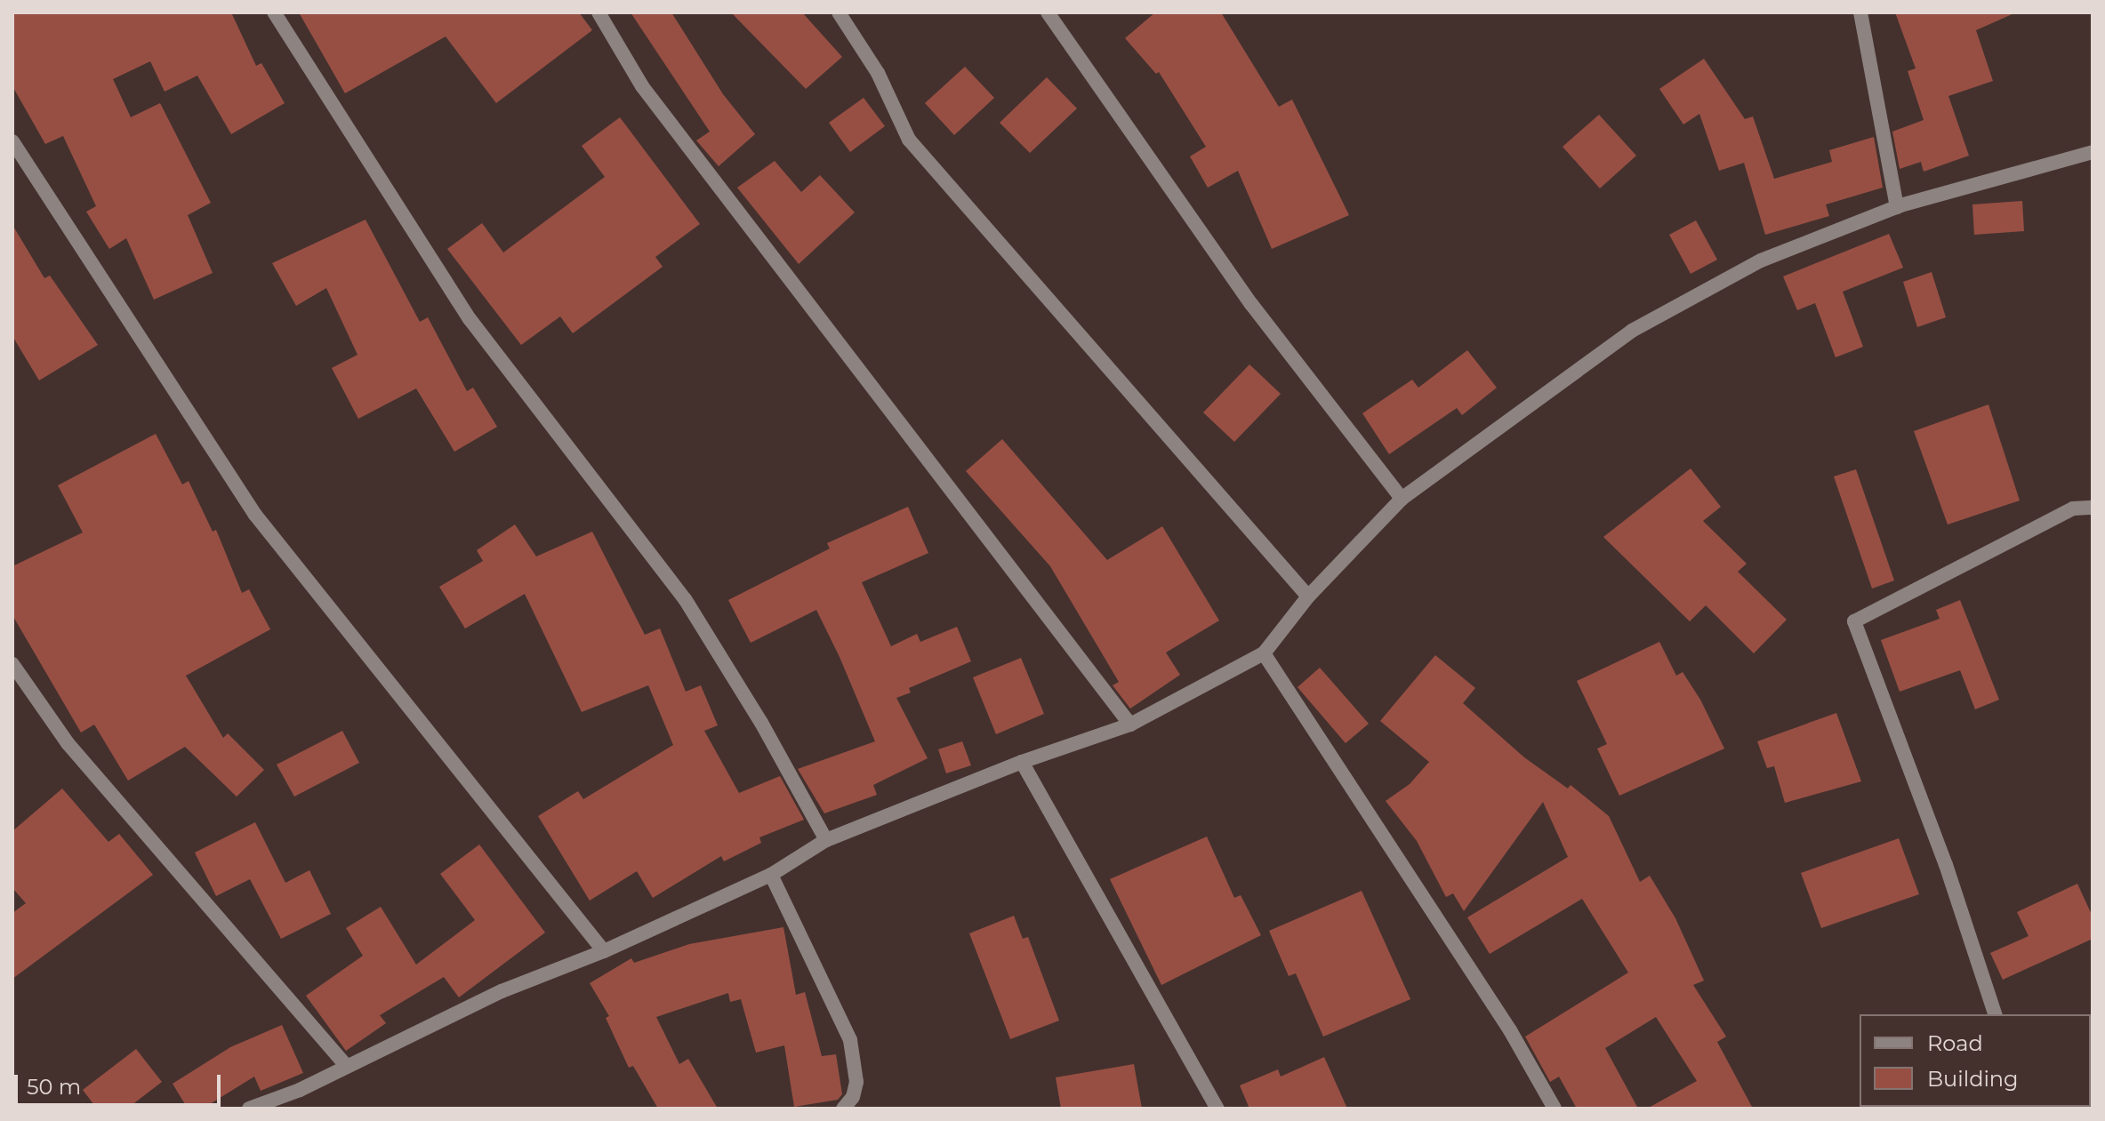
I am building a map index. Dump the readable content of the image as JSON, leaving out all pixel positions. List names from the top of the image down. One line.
{"legend":["Road","Building"],"scale_bar":"50 m"}
